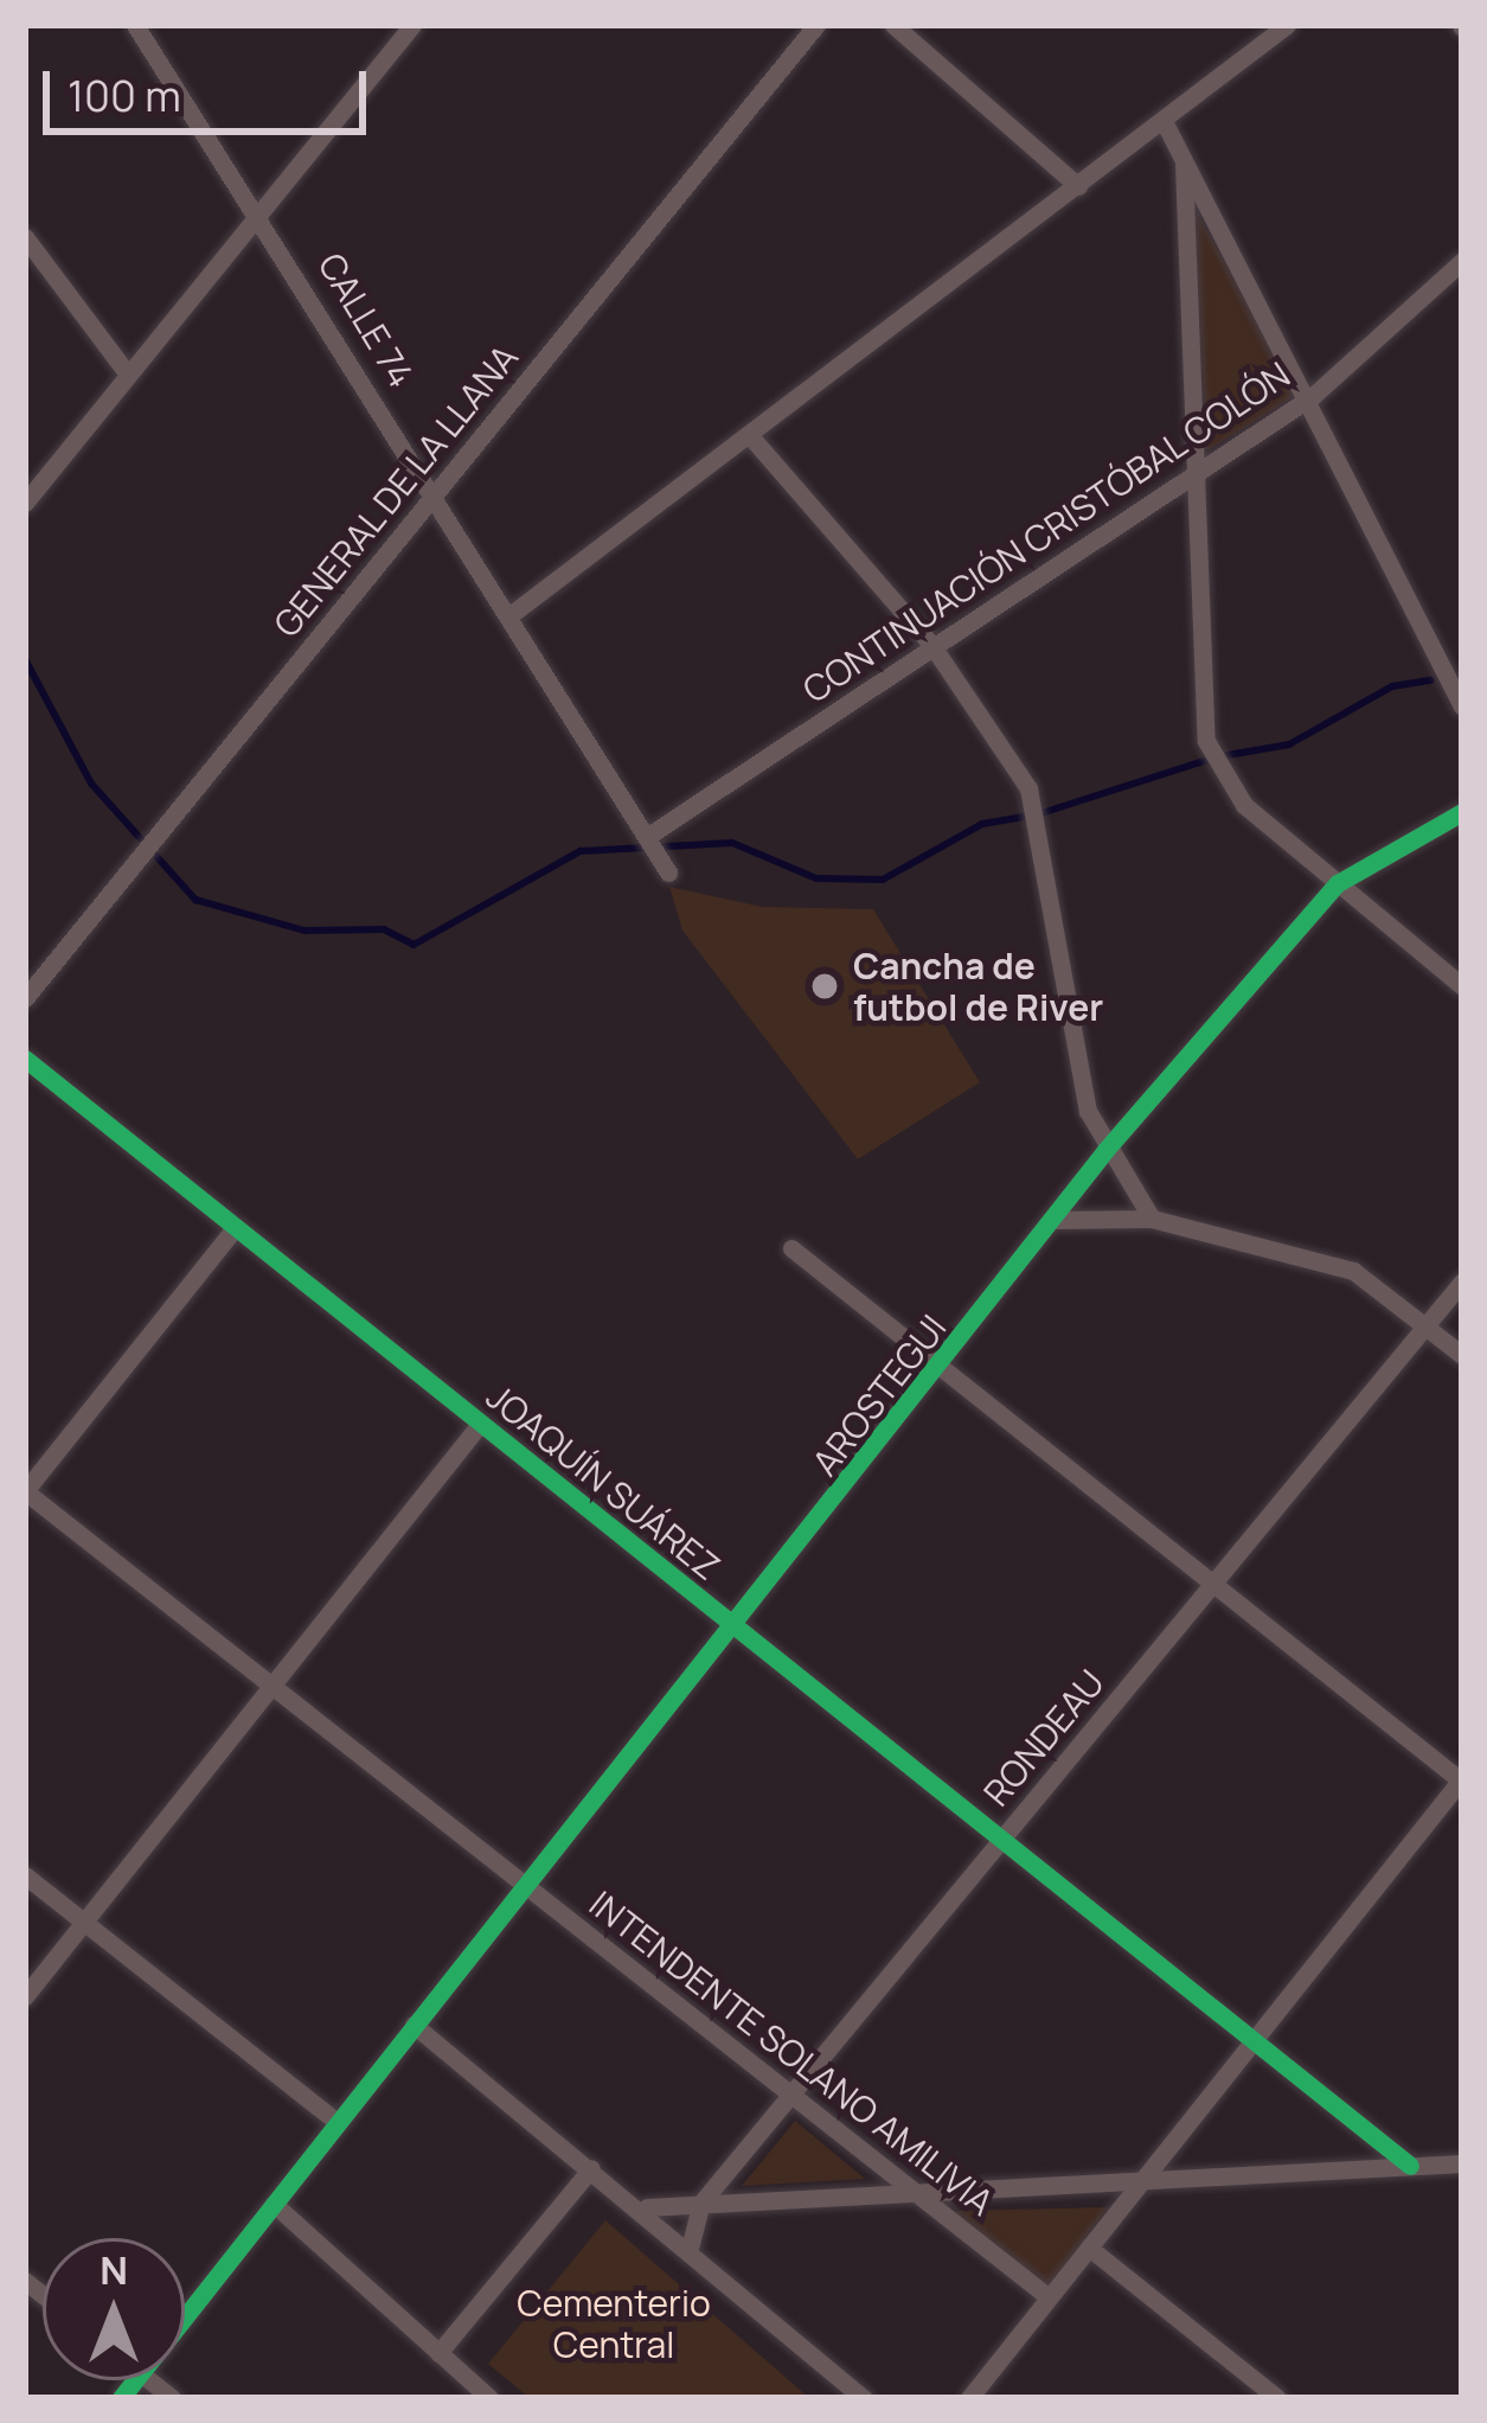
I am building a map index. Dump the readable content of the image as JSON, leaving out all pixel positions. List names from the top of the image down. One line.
{"streets":{"street":["CALLE 74","GENERAL DE LA LLANA","CONTINUACIÓN CRISTÓBAL COLÓN","AROSTEGUI","JOAQUÍN SUÁREZ","RONDEAU","INTENDENTE SOLANO AMILIVIA"]},"crossings":[["CALLE 74","GENERAL DE LA LLANA"],["CALLE 74","CONTINUACIÓN CRISTÓBAL COLÓN"],["AROSTEGUI","JOAQUÍN SUÁREZ"],["AROSTEGUI","INTENDENTE SOLANO AMILIVIA"],["JOAQUÍN SUÁREZ","RONDEAU"],["RONDEAU","INTENDENTE SOLANO AMILIVIA"]],"parks":["Cementerio Central"],"places":["Cancha de futbol de River"],"scale_bar":"100 m","north":"top"}
